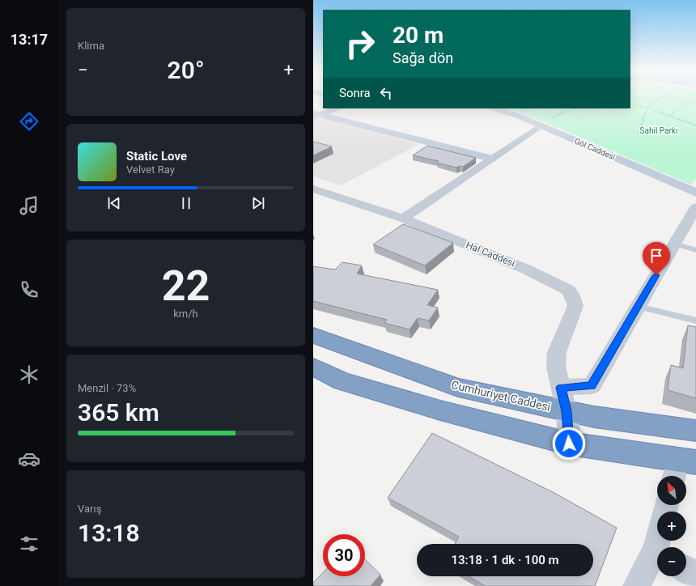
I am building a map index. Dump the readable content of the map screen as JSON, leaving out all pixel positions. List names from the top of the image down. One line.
{"streets":{"highway":["Cumhuriyet Caddesi"],"street":["Göl Caddesi","Hal Caddesi"]},"crossings":[["Hal Caddesi","Cumhuriyet Caddesi"]],"parks":["Sahil Parkı"],"north":"top left","page":{"tabs":"13:17","tile":["Klima",["22","km/h"],["Menzil · 73%","365 km"],["Varış","13:18"]],"turn":["20 m","Sağa dön"],"heat":["−","20°","+"],"then":"Sonra","song":["Static Love","Velvet Ray"],"map_buttons":["+","−"],"limit":"30","trip":"13:18 · 1 dk · 100 m"}}
